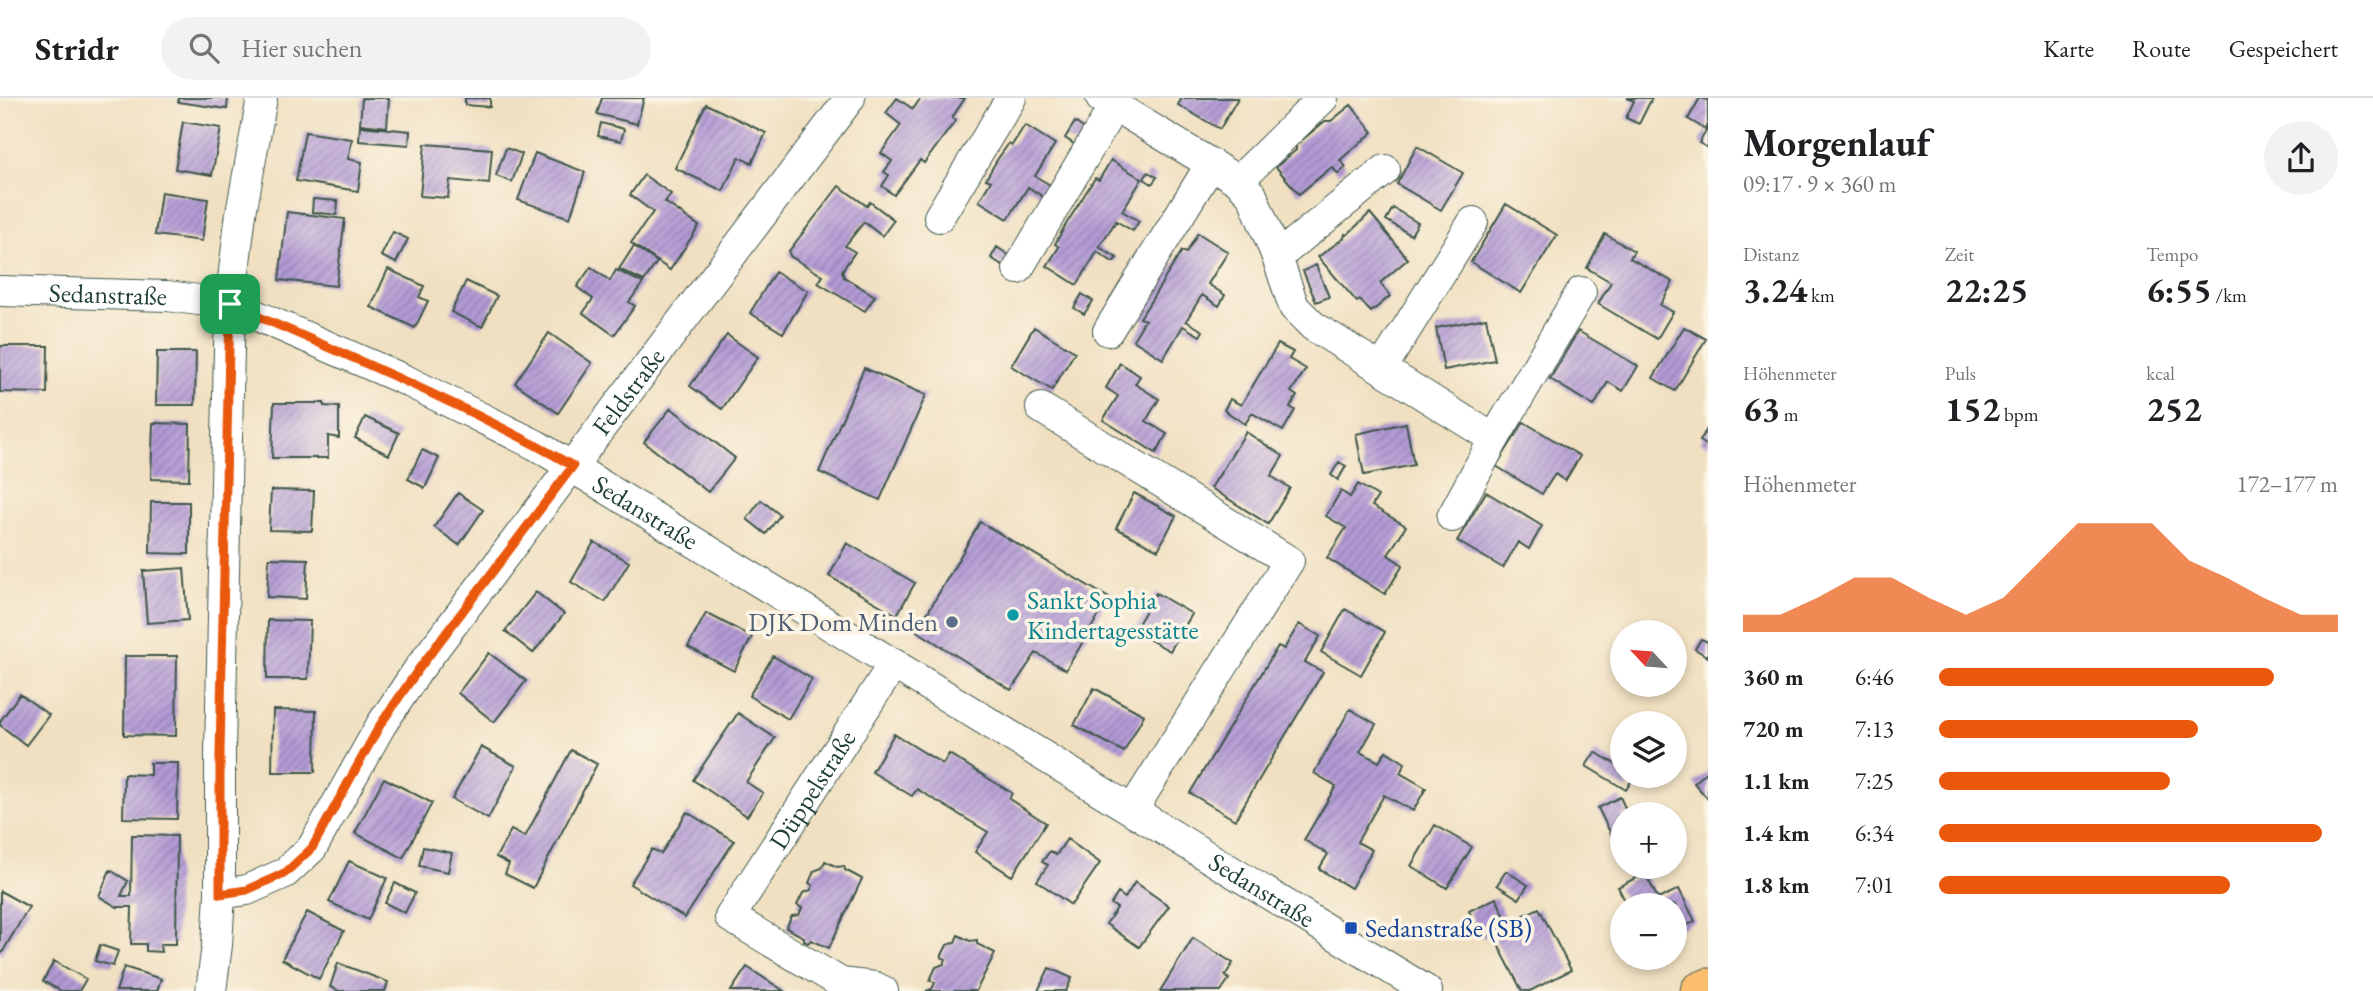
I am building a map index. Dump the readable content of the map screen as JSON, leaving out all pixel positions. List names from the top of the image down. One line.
{"streets":{"street":["Sedanstraße","Feldstraße","Düppelstraße"]},"crossings":[["Sedanstraße","Feldstraße"],["Sedanstraße","Düppelstraße"]],"places":{"other":["Sankt Sophia Kindertagesstätte","DJK Dom Minden"],"transit":["Sedanstraße (SB)"]},"north":"top left","page":{"header":"Stridr","search":"Hier suchen","nav":["Karte","Route","Gespeichert"],"heading":["Morgenlauf","09:17 · 9 × 360 m"],"stats":[["Distanz","3.24 km"],["Zeit","22:25"],["Tempo","6:55 /km"],["Höhenmeter","63 m"],["Puls","152 bpm"],["kcal","252"]],"chart":["Höhenmeter","172–177 m"],"map_buttons":["+","−"],"list":[{"name":"360 m","note":"6:46"},{"name":"720 m","note":"7:13"},{"name":"1.1 km","note":"7:25"},{"name":"1.4 km","note":"6:34"},{"name":"1.8 km","note":"7:01"}]}}
